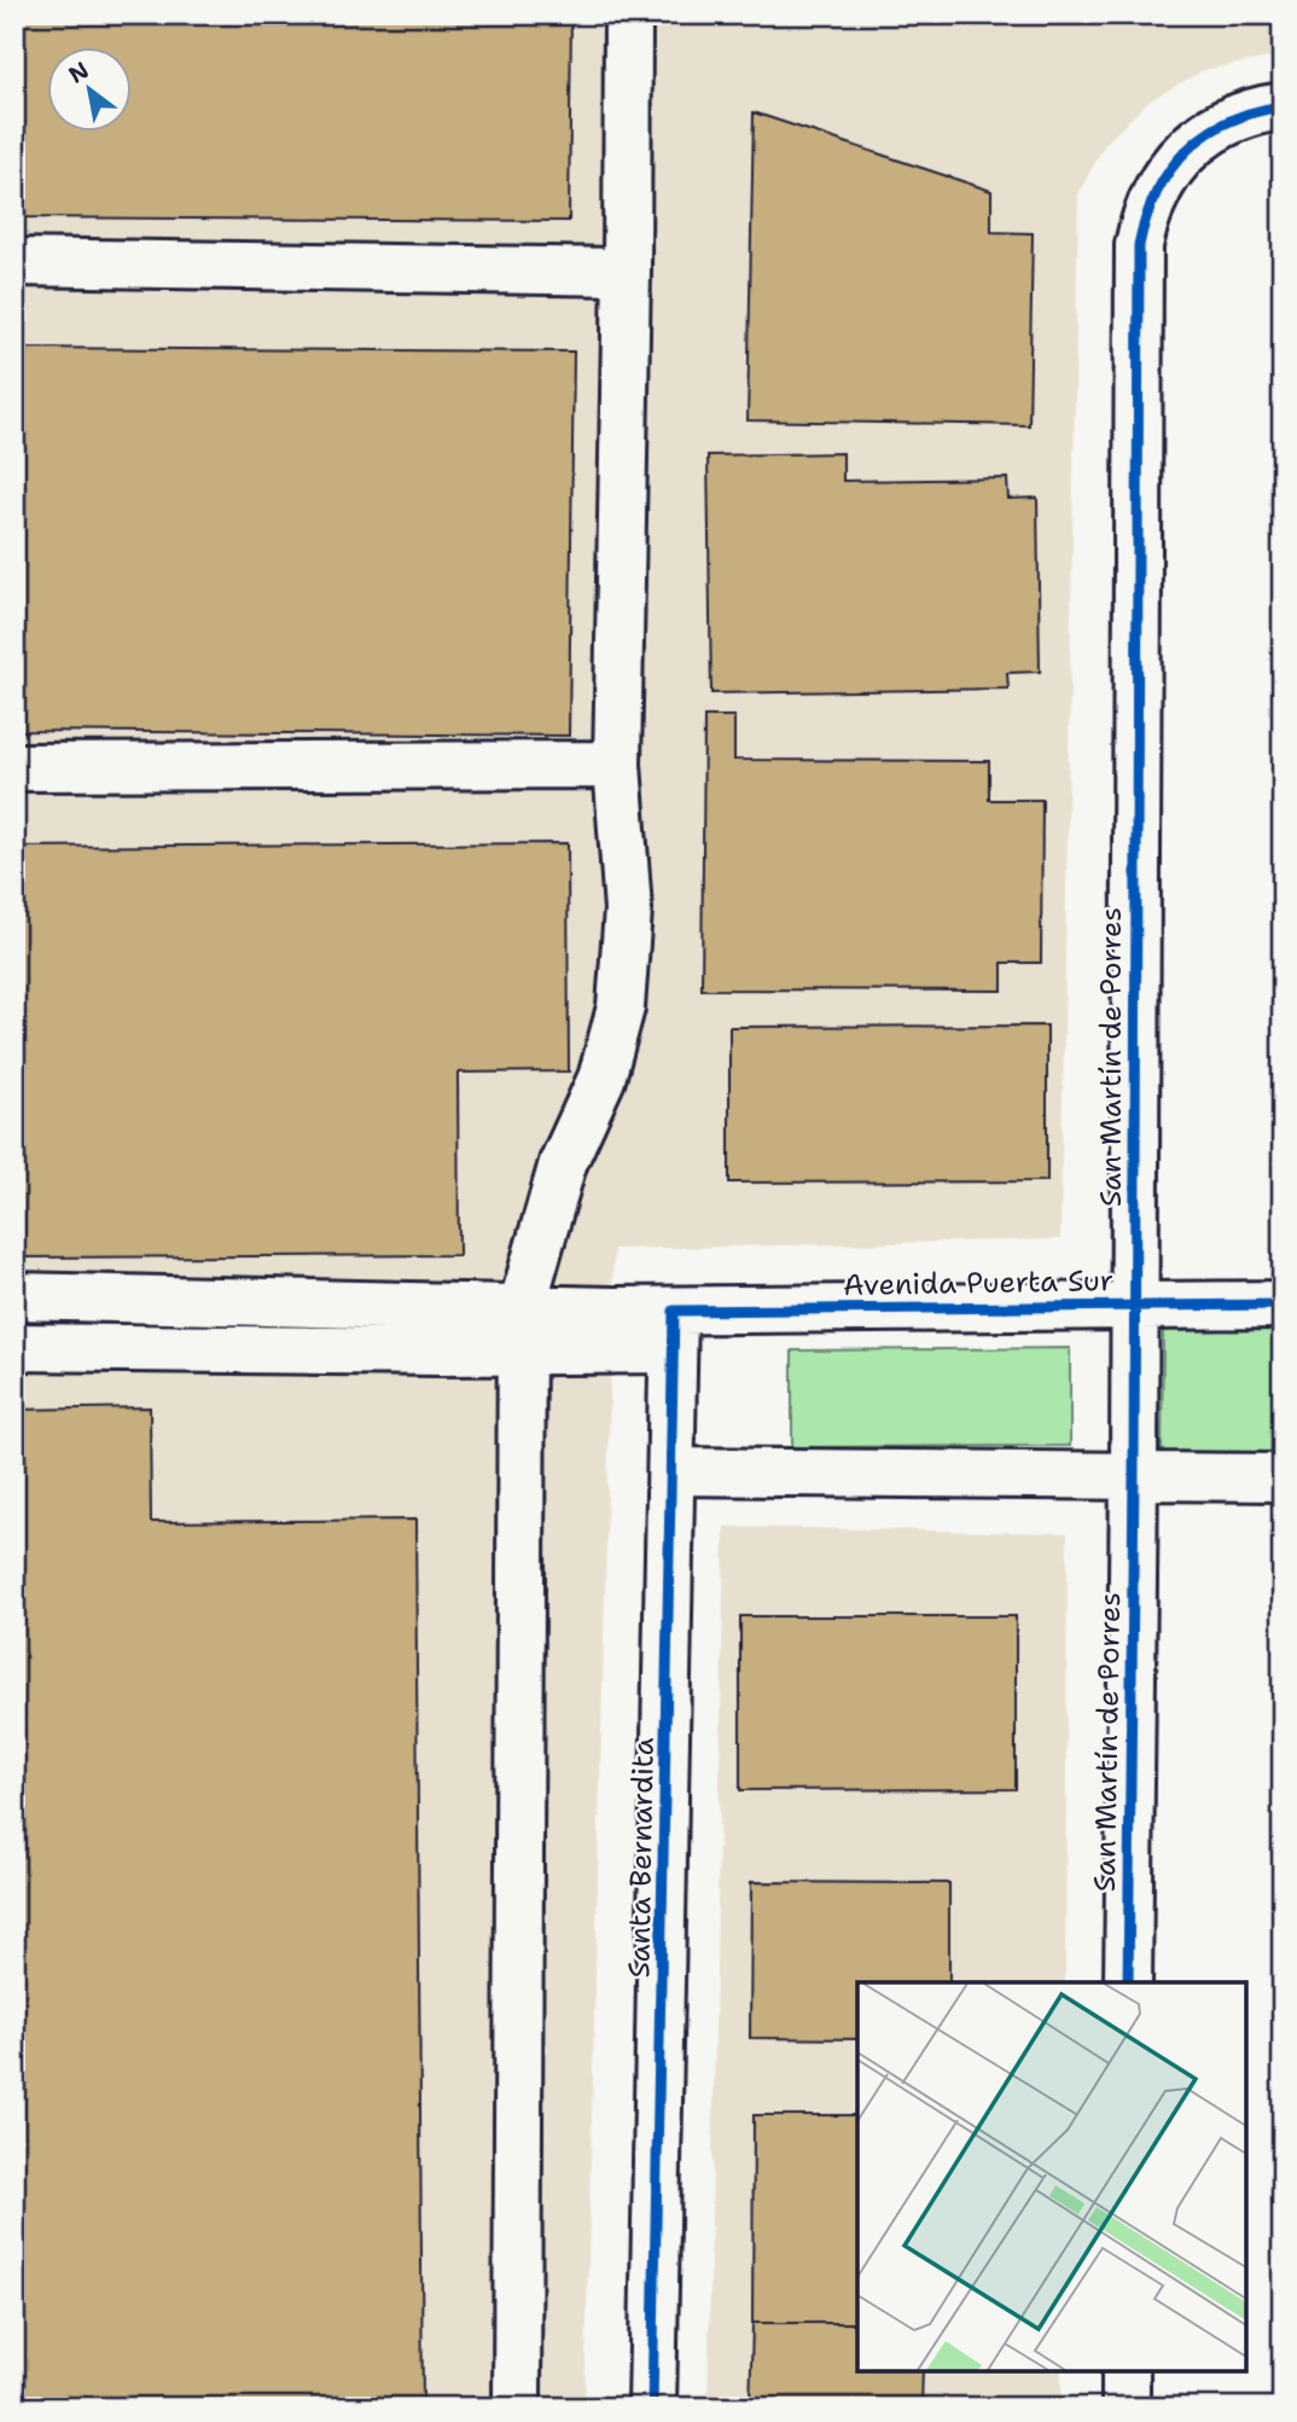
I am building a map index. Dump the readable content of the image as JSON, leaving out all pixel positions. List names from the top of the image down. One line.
{"streets":{"street":["San Martín de Porres","Avenida Puerta Sur","Santa Bernardita"]},"crossings":[["San Martín de Porres","Avenida Puerta Sur"],["Avenida Puerta Sur","Santa Bernardita"]],"north":"top left"}
